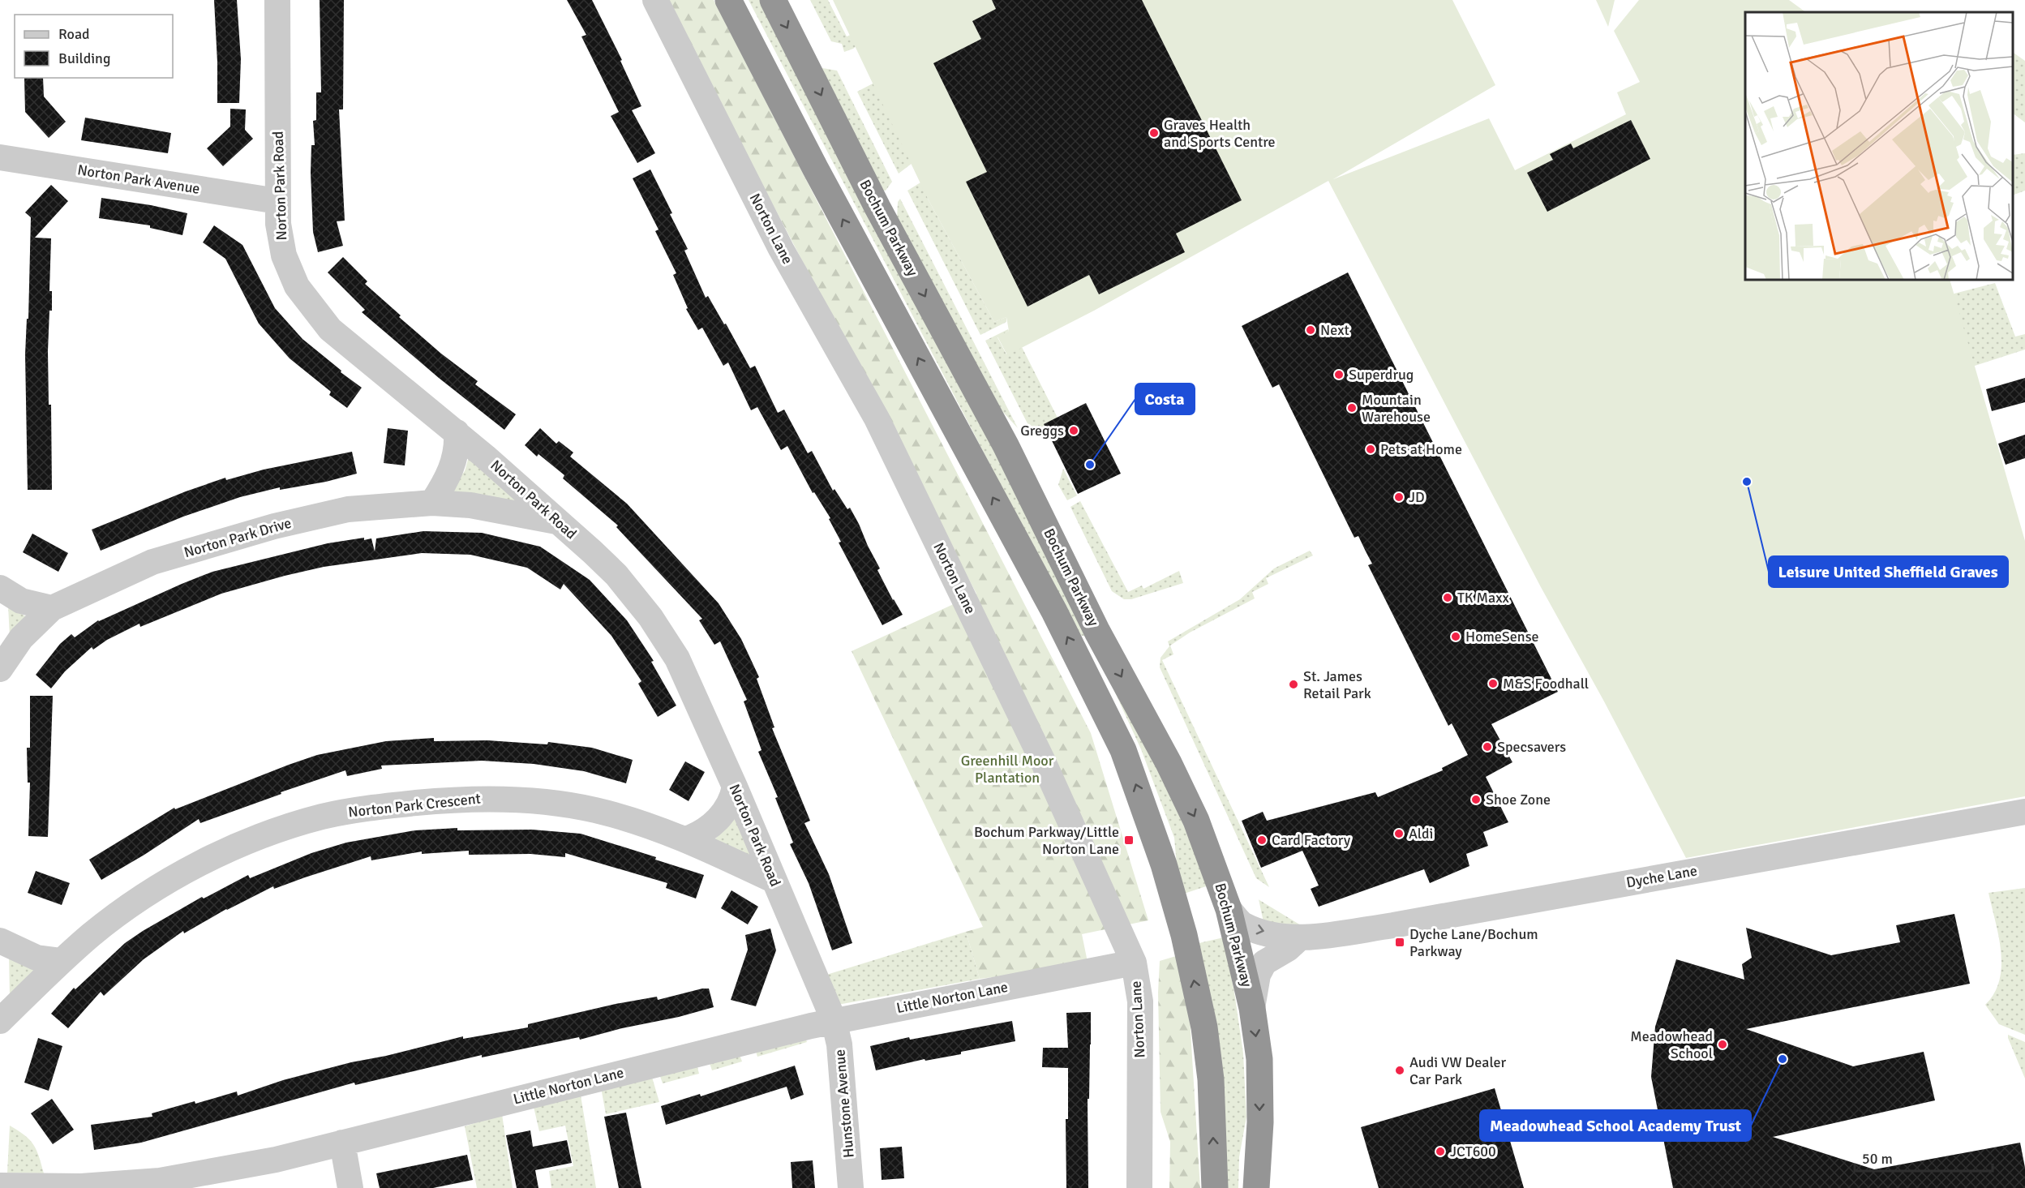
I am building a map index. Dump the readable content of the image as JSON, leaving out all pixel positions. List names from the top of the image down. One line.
{"streets":{"highway":["Bochum Parkway"],"street":["Norton Park Avenue","Norton Park Road","Norton Lane","Norton Park Drive","Norton Park Crescent","Dyche Lane","Little Norton Lane","Hunstone Avenue"]},"crossings":[["Norton Park Avenue","Norton Park Road"],["Norton Park Road","Norton Park Drive"],["Norton Park Road","Norton Park Crescent"],["Norton Park Road","Little Norton Lane"],["Norton Park Road","Hunstone Avenue"],["Bochum Parkway","Dyche Lane"],["Norton Lane","Little Norton Lane"],["Little Norton Lane","Hunstone Avenue"]],"parks":["Greenhill Moor Plantation"],"places":{"other":["Graves Health and Sports Centre","Next","Superdrug","Mountain Warehouse","Greggs","Pets at Home","Costa","Leisure United Sheffield Graves","JD","TK Maxx","HomeSense","M&S Foodhall","St. James Retail Park","Specsavers","Shoe Zone","Aldi","Card Factory","Meadowhead School","Meadowhead School Academy Trust","Audi VW Dealer Car Park","JCT600"],"transit":["Bochum Parkway/Little Norton Lane","Dyche Lane/Bochum Parkway"]},"legend":["Road","Building"],"scale_bar":"50 m"}
